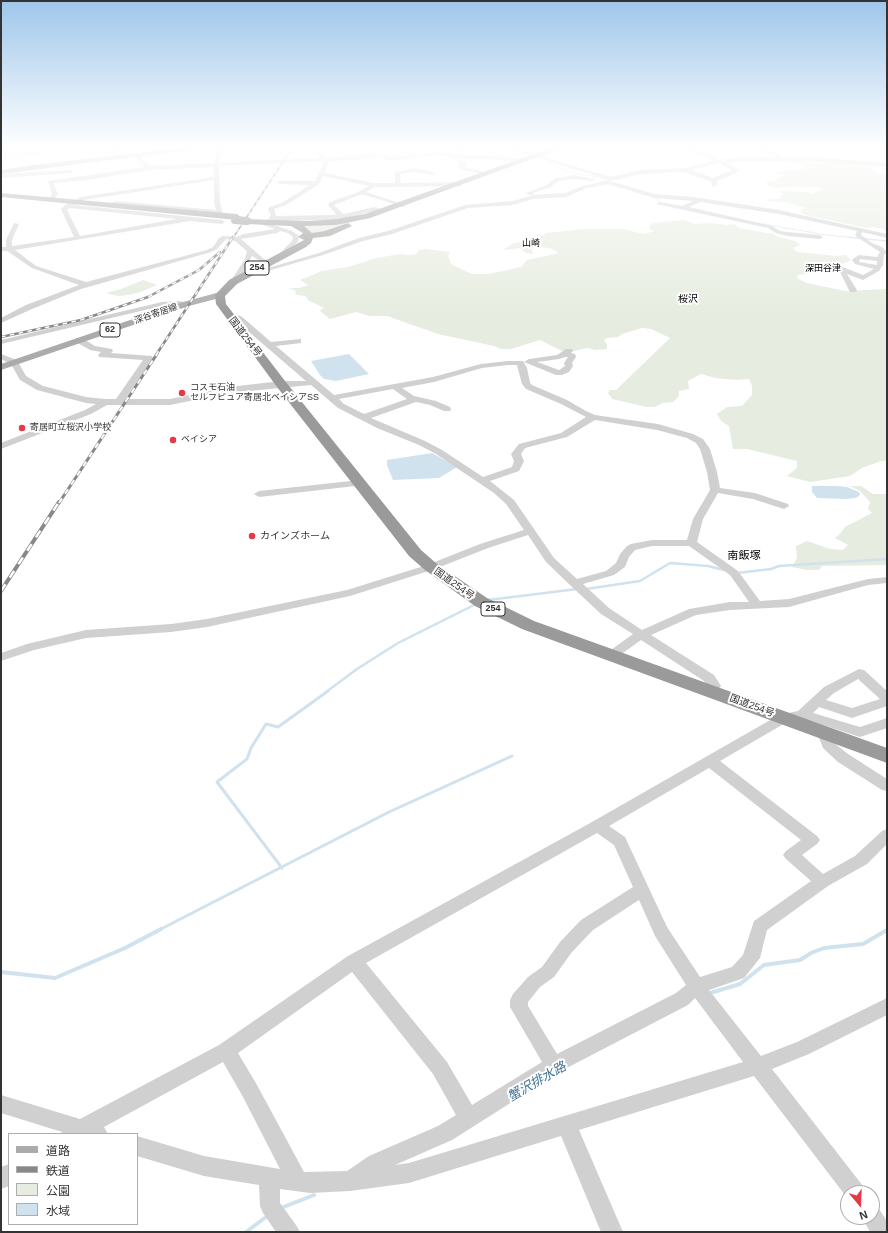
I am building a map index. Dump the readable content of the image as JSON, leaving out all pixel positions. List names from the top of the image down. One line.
{"streets":{"highway":["254","国道254号"],"main road":["深谷寄居線","62"]},"crossings":[["254","深谷寄居線"],["254","国道254号"],["深谷寄居線","国道254号"]],"districts":["山崎","深田谷津","桜沢","南飯塚"],"water":["蟹沢排水路"],"places":["コスモ石油 セルフピュア寄居北ベイシアSS","寄居町立桜沢小学校","ベイシア","カインズホーム"],"legend":["道路","鉄道","公園","水域"],"north":"bottom"}
